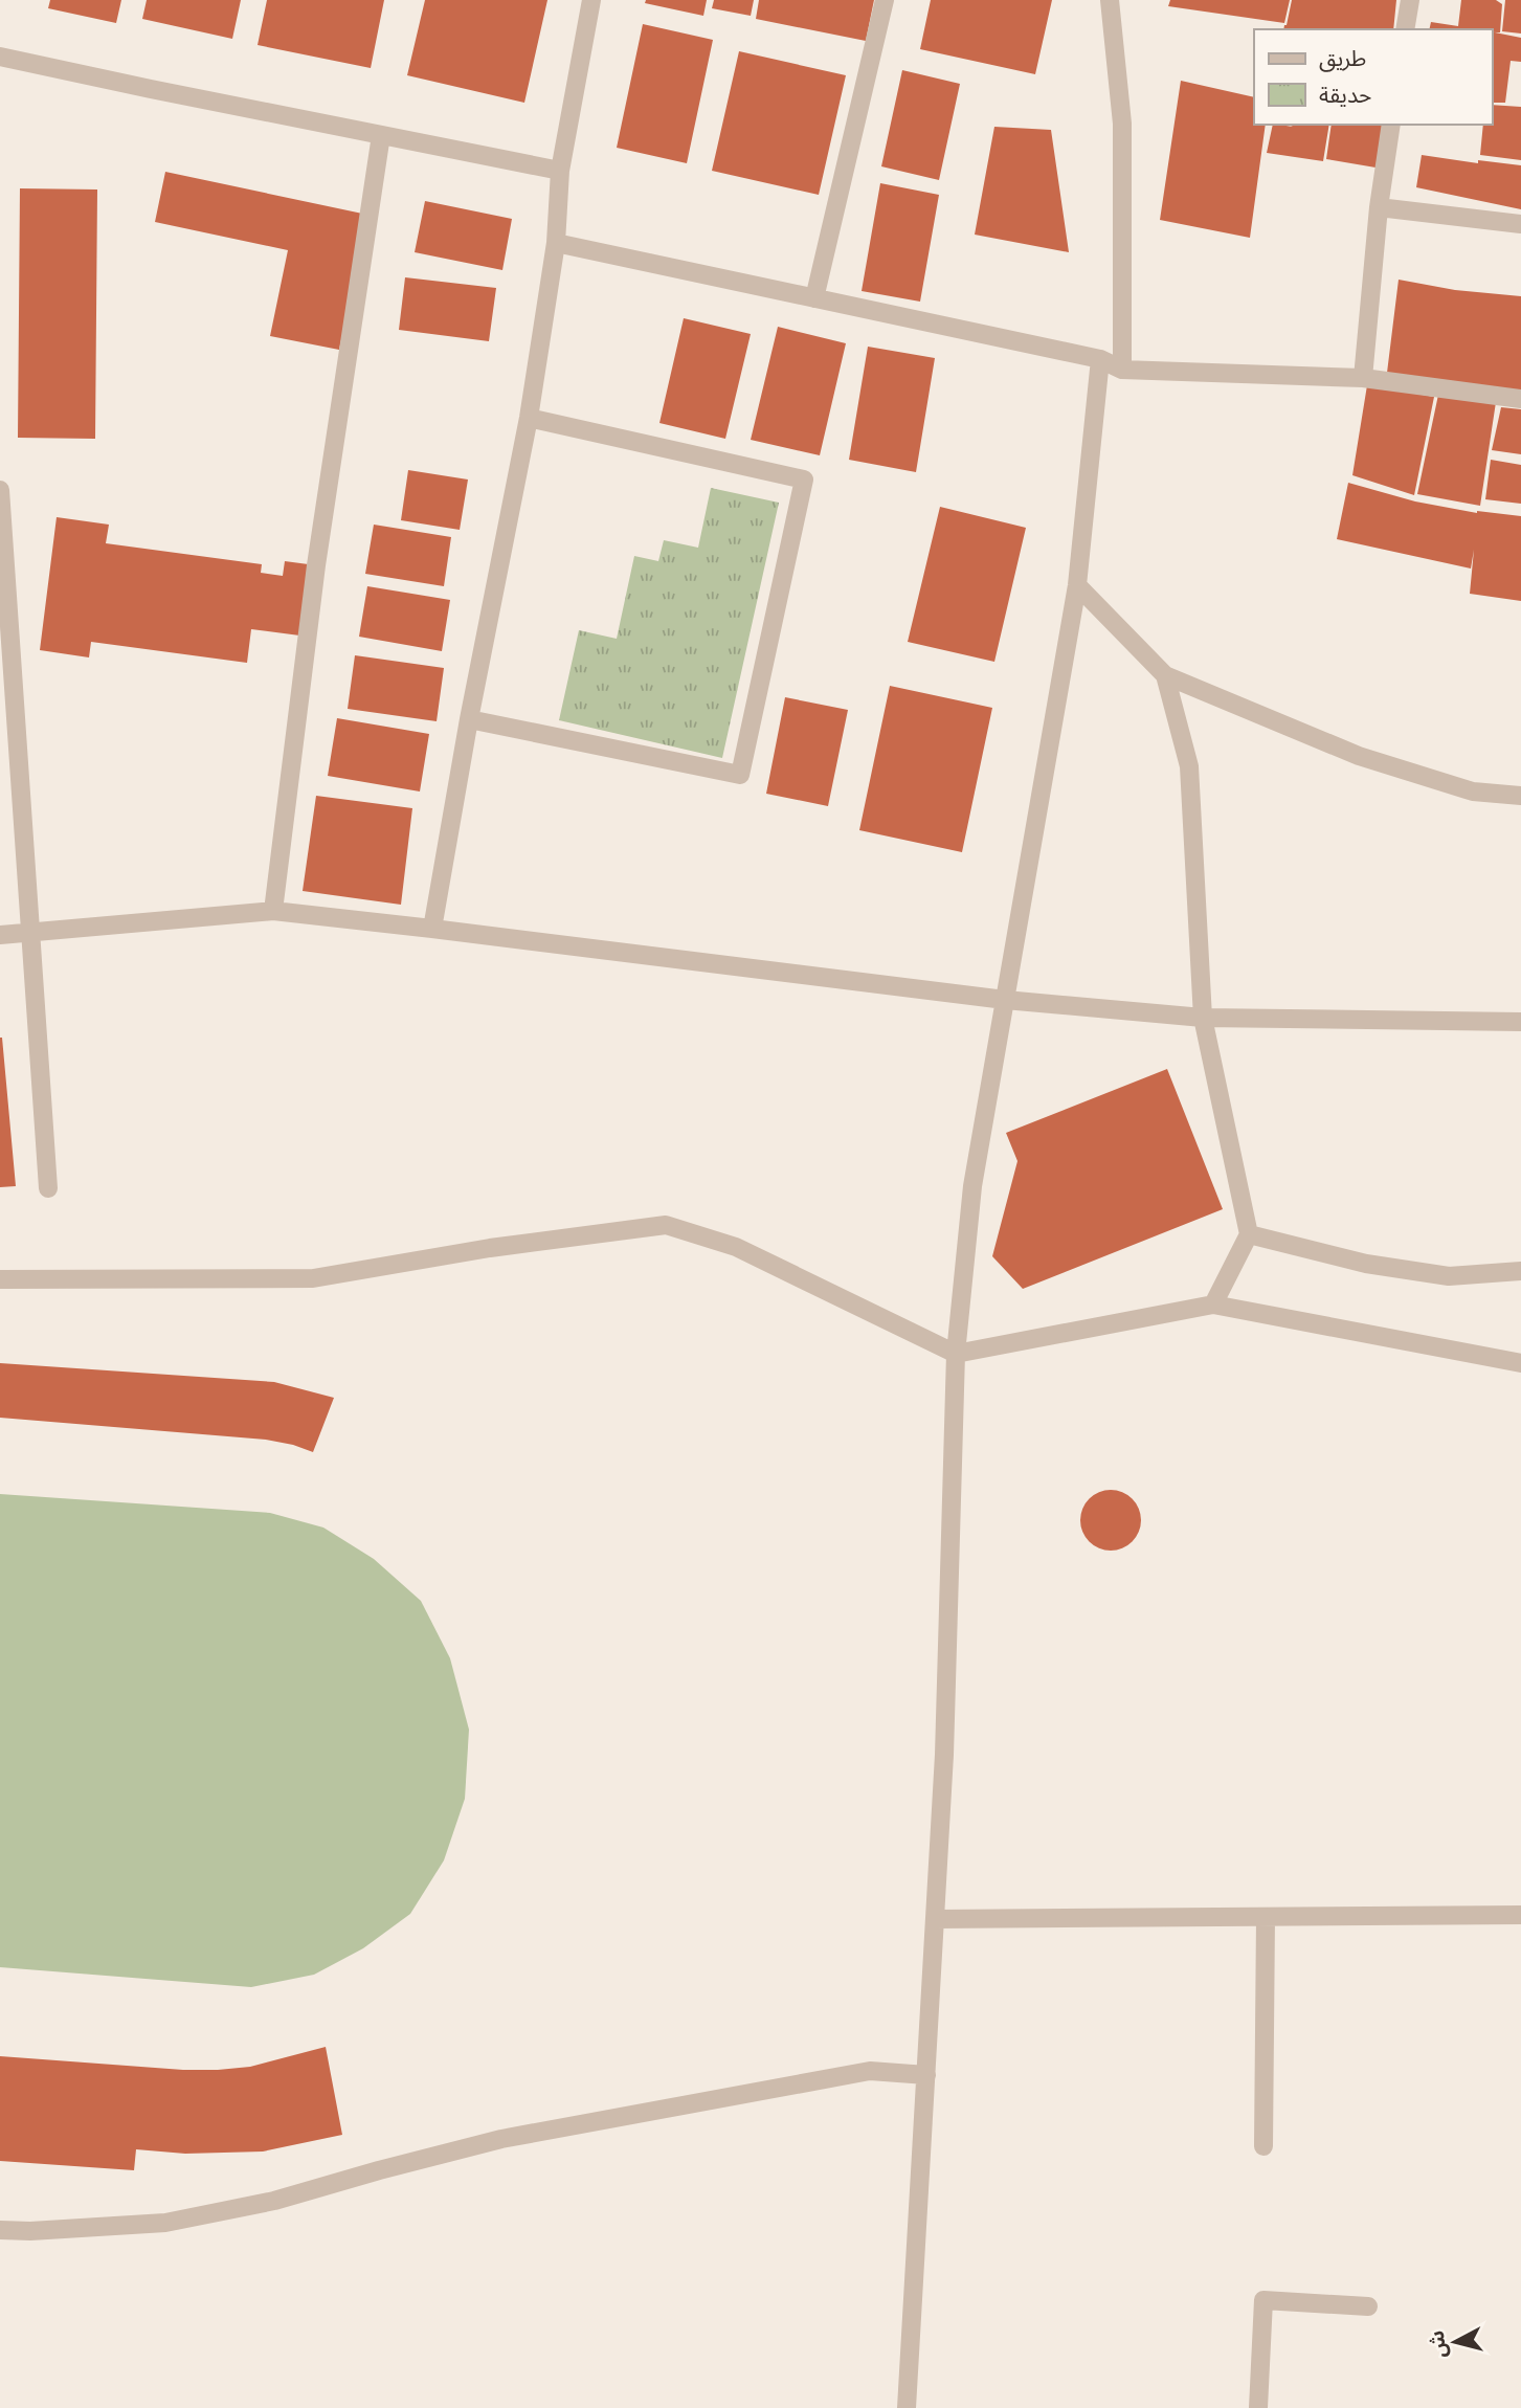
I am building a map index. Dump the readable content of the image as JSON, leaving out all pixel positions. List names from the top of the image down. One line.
{"legend":["طريق","حديقة"],"north":"left"}
